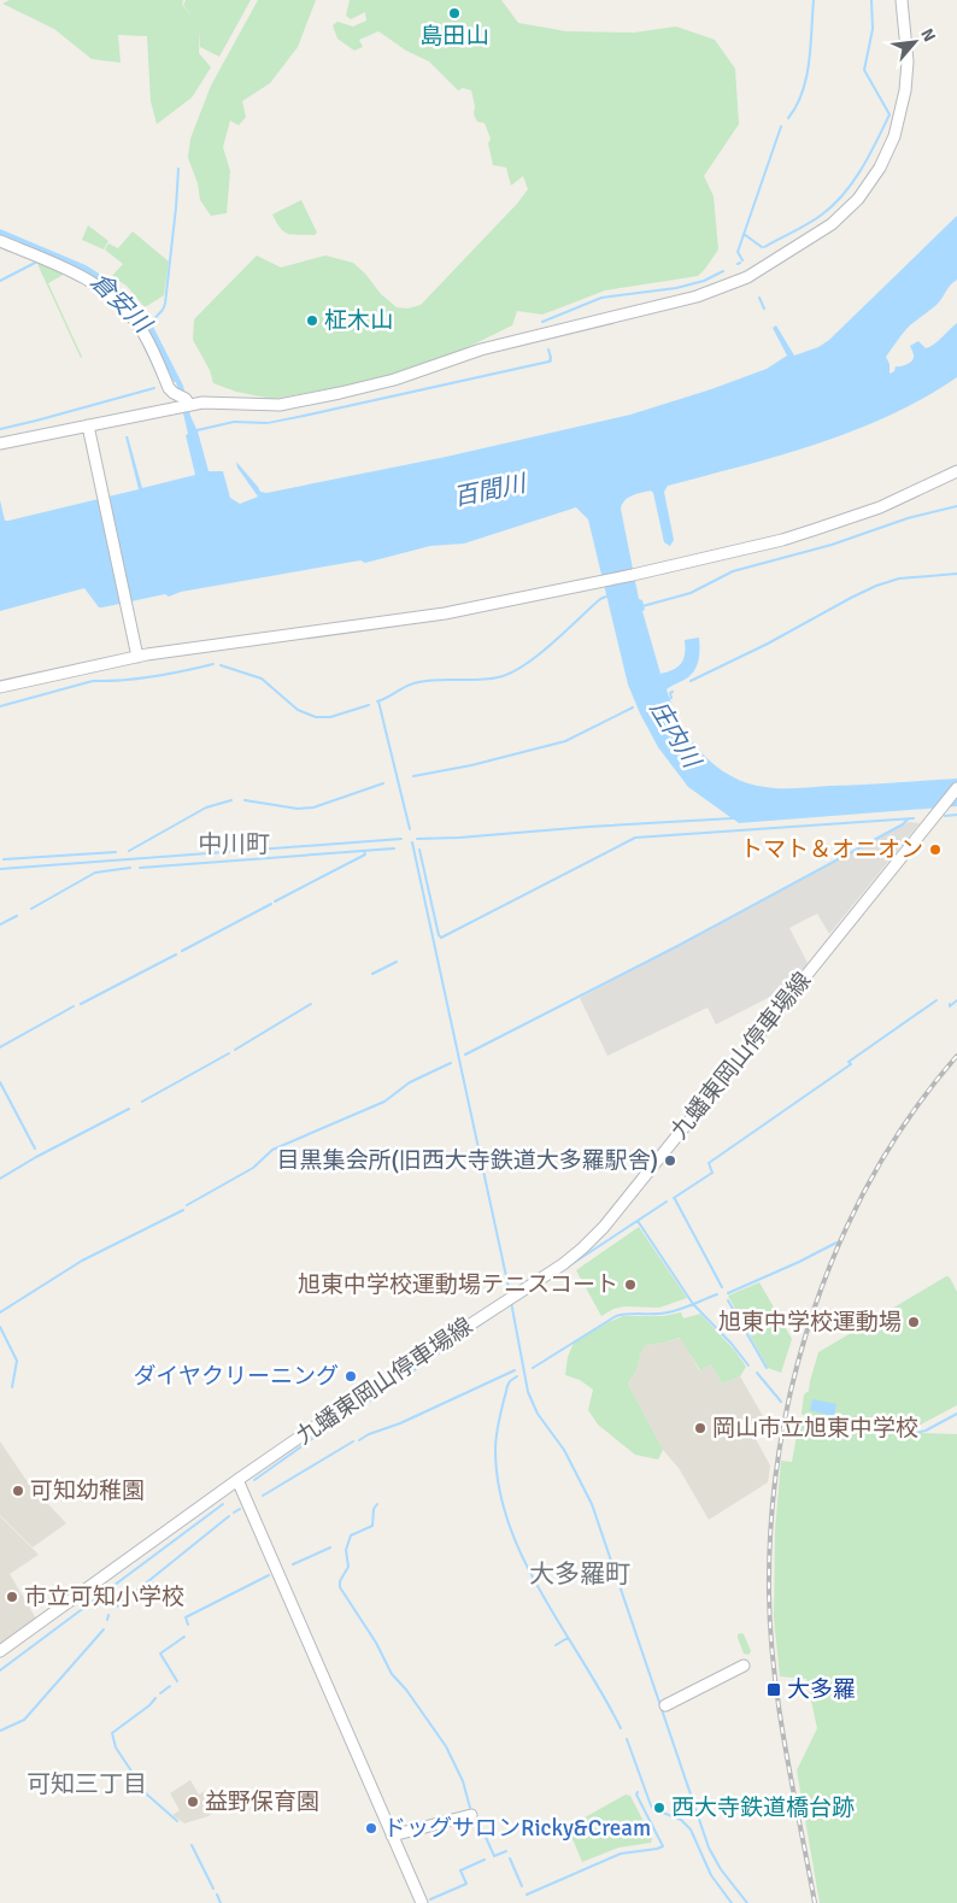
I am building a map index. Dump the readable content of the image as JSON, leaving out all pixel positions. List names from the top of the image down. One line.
{"streets":{"street":["九蟠東岡山停車場線"]},"districts":["中川町","大多羅町","可知三丁目"],"water":["倉安川","百間川","庄内川"],"places":{"other":["島田山","柾木山","トマト＆オニオン","目黒集会所(旧西大寺鉄道大多羅駅舎)","旭東中学校運動場テニスコート","旭東中学校運動場","ダイヤクリーニング","岡山市立旭東中学校","可知幼稚園","市立可知小学校","益野保育園","西大寺鉄道橋台跡","ドッグサロンRicky&Cream"],"transit":["大多羅"]},"north":"top right"}
